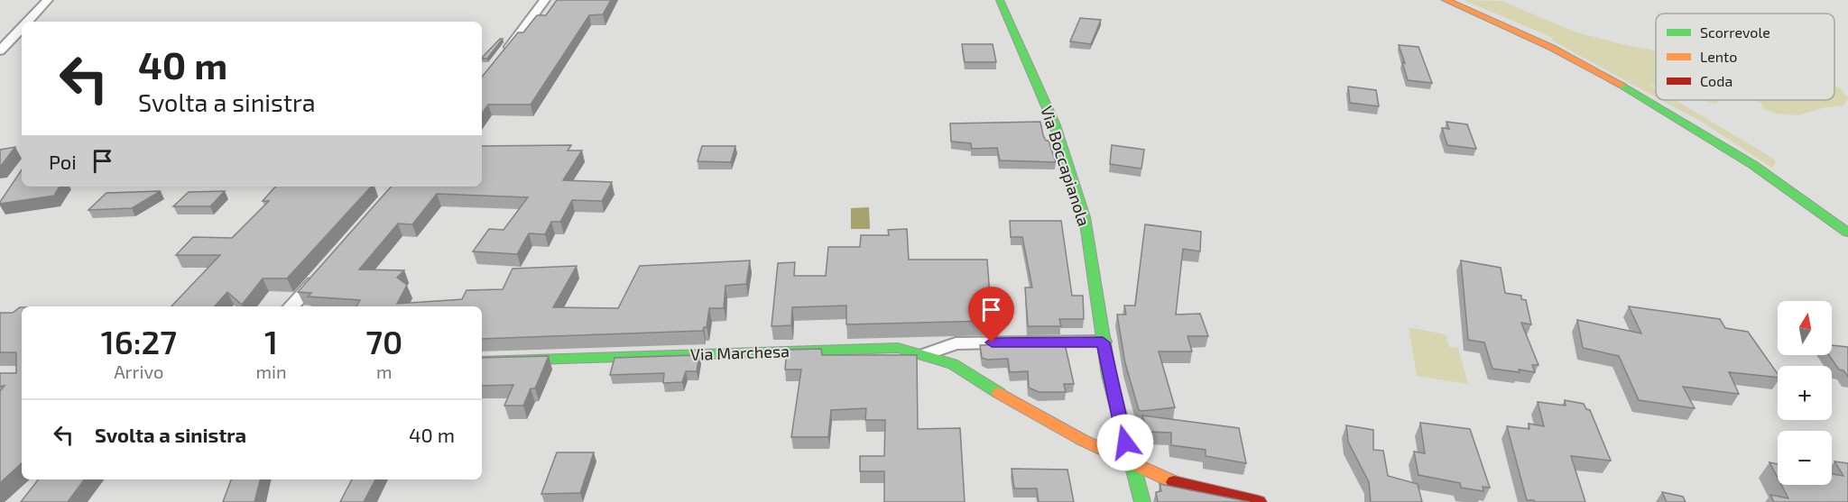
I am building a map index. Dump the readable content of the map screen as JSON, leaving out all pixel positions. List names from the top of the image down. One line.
{"streets":{"main road":["Via Boccapianola","Via Marchesa"]},"crossings":[["Via Boccapianola","Via Marchesa"]],"legend":["Scorrevole","Lento","Coda"],"north":"top","page":{"turn":["40 m","Svolta a sinistra"],"then":"Poi","map_buttons":["+","−"],"eta":["16:27","Arrivo","1","min","70","m"],"list":[{"name":"Svolta a sinistra","value":"40 m"}]}}
